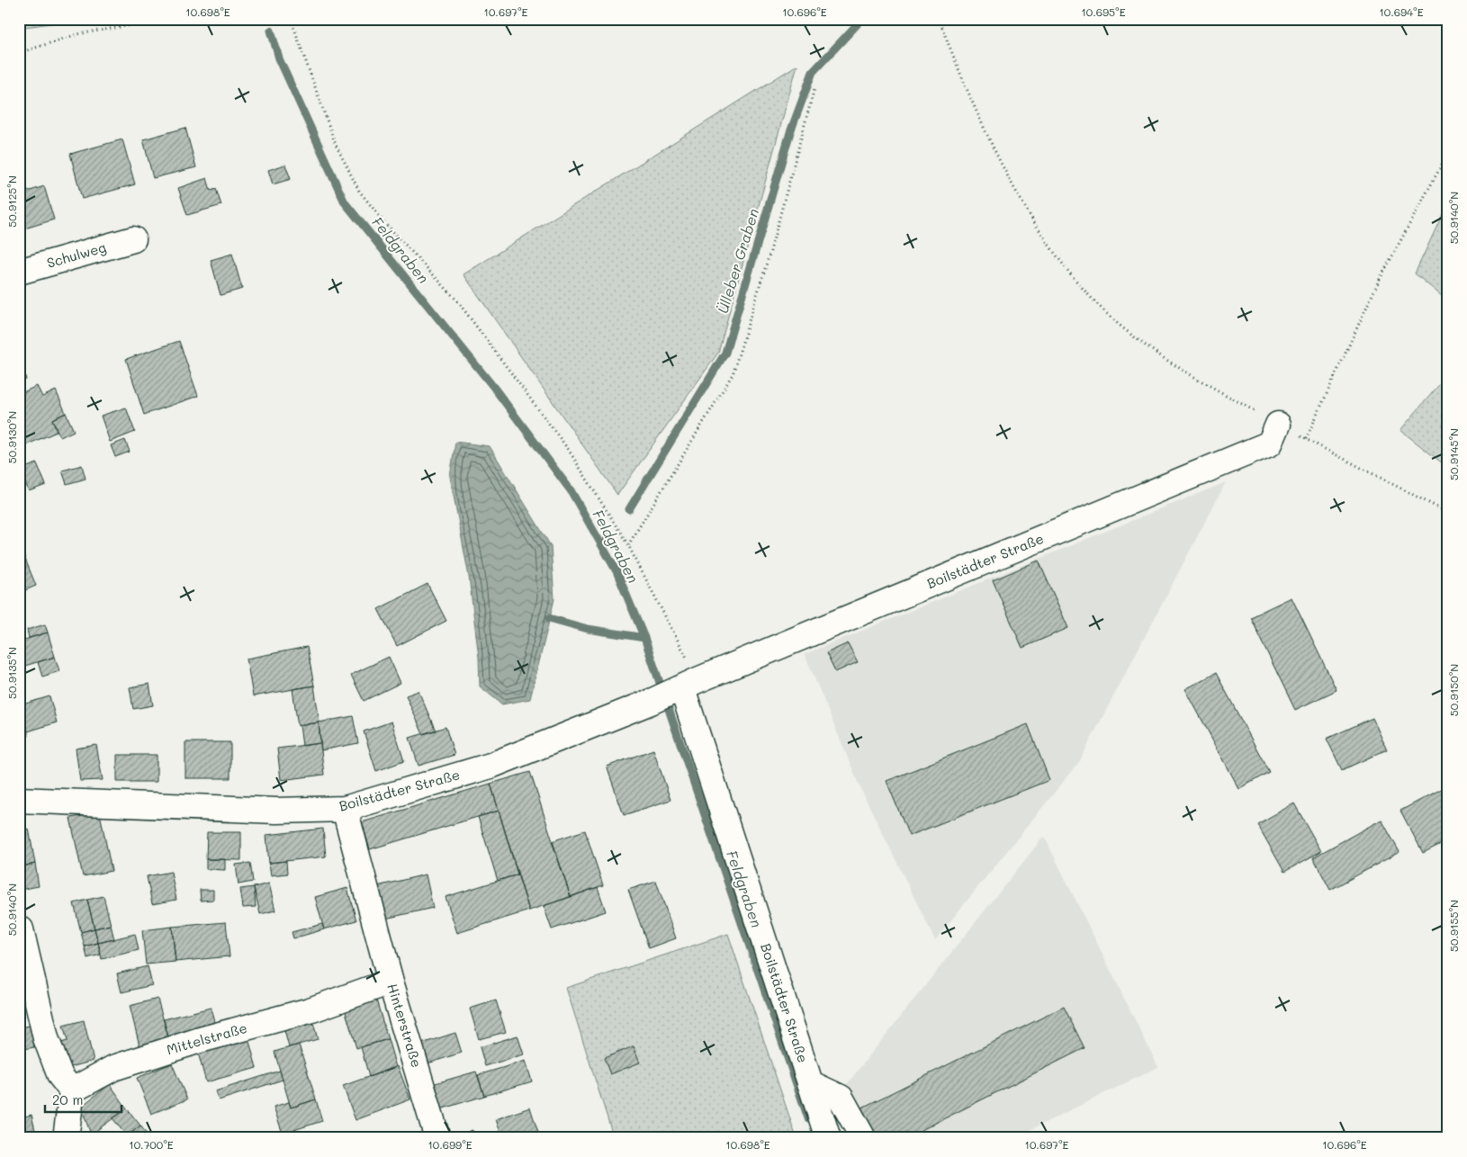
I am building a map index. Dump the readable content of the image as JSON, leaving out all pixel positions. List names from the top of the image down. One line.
{"streets":{"street":["Schulweg","Boilstädter Straße","Hinterstraße","Mittelstraße"]},"crossings":[["Boilstädter Straße","Hinterstraße"],["Hinterstraße","Mittelstraße"]],"water":["Feldgraben","Ülleber Graben"],"scale_bar":"20 m","coordinates":["10.698°E","10.697°E","10.696°E","10.695°E","10.694°E","50.9125°N","50.9140°N","50.9130°N","50.9145°N","50.9135°N","50.9150°N","50.9155°N","10.700°E","10.699°E"]}
